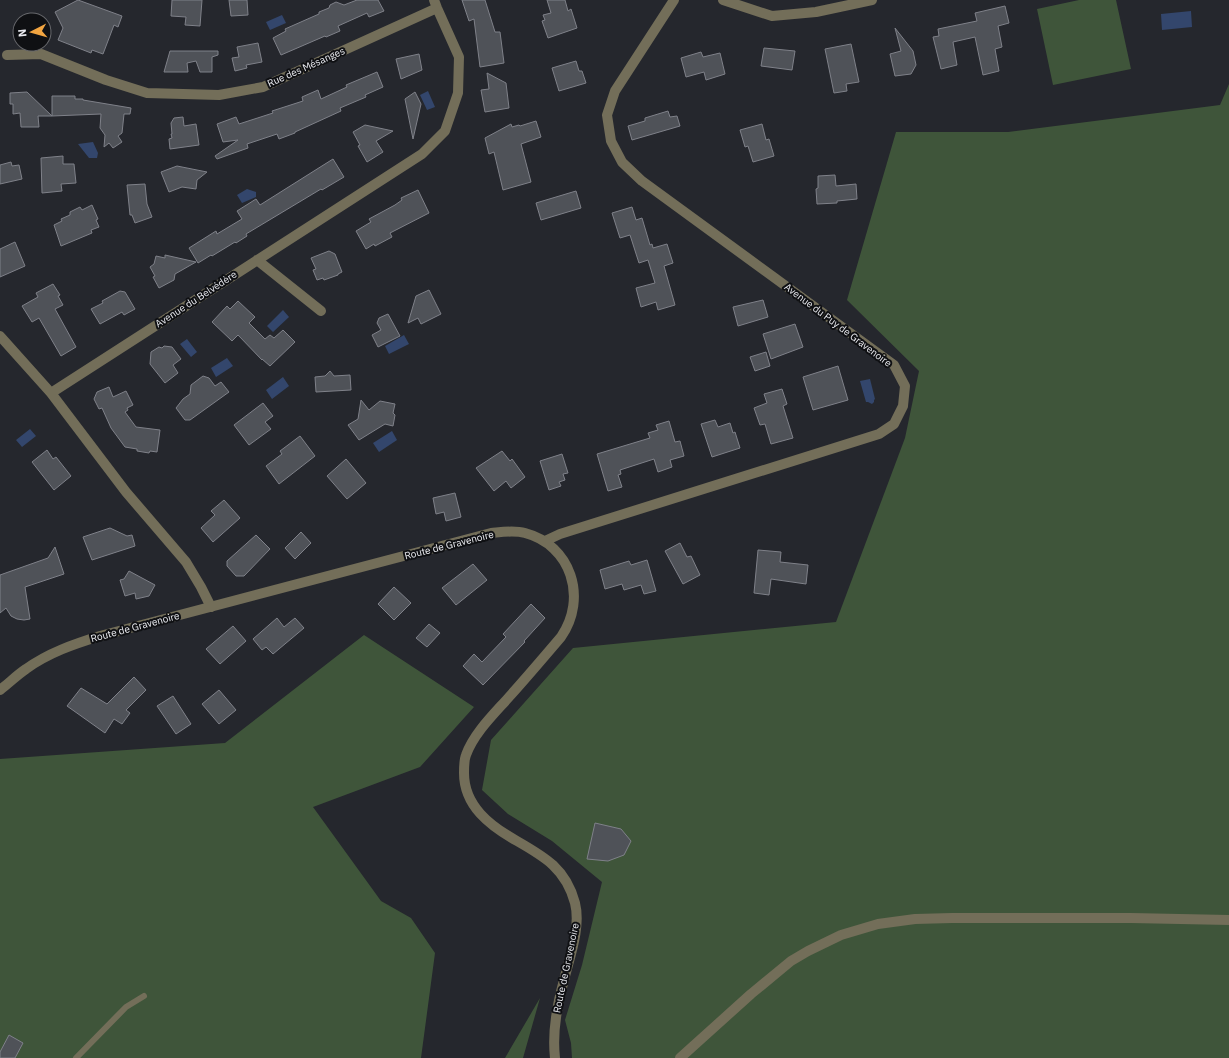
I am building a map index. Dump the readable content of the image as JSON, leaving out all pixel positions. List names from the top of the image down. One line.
{"streets":{"street":["Rue des Mésanges","Avenue du Belvédère","Avenue du Puy de Gravenoire","Route de Gravenoire"]},"crossings":[["Rue des Mésanges","Avenue du Belvédère"],["Avenue du Puy de Gravenoire","Route de Gravenoire"]],"north":"left"}
